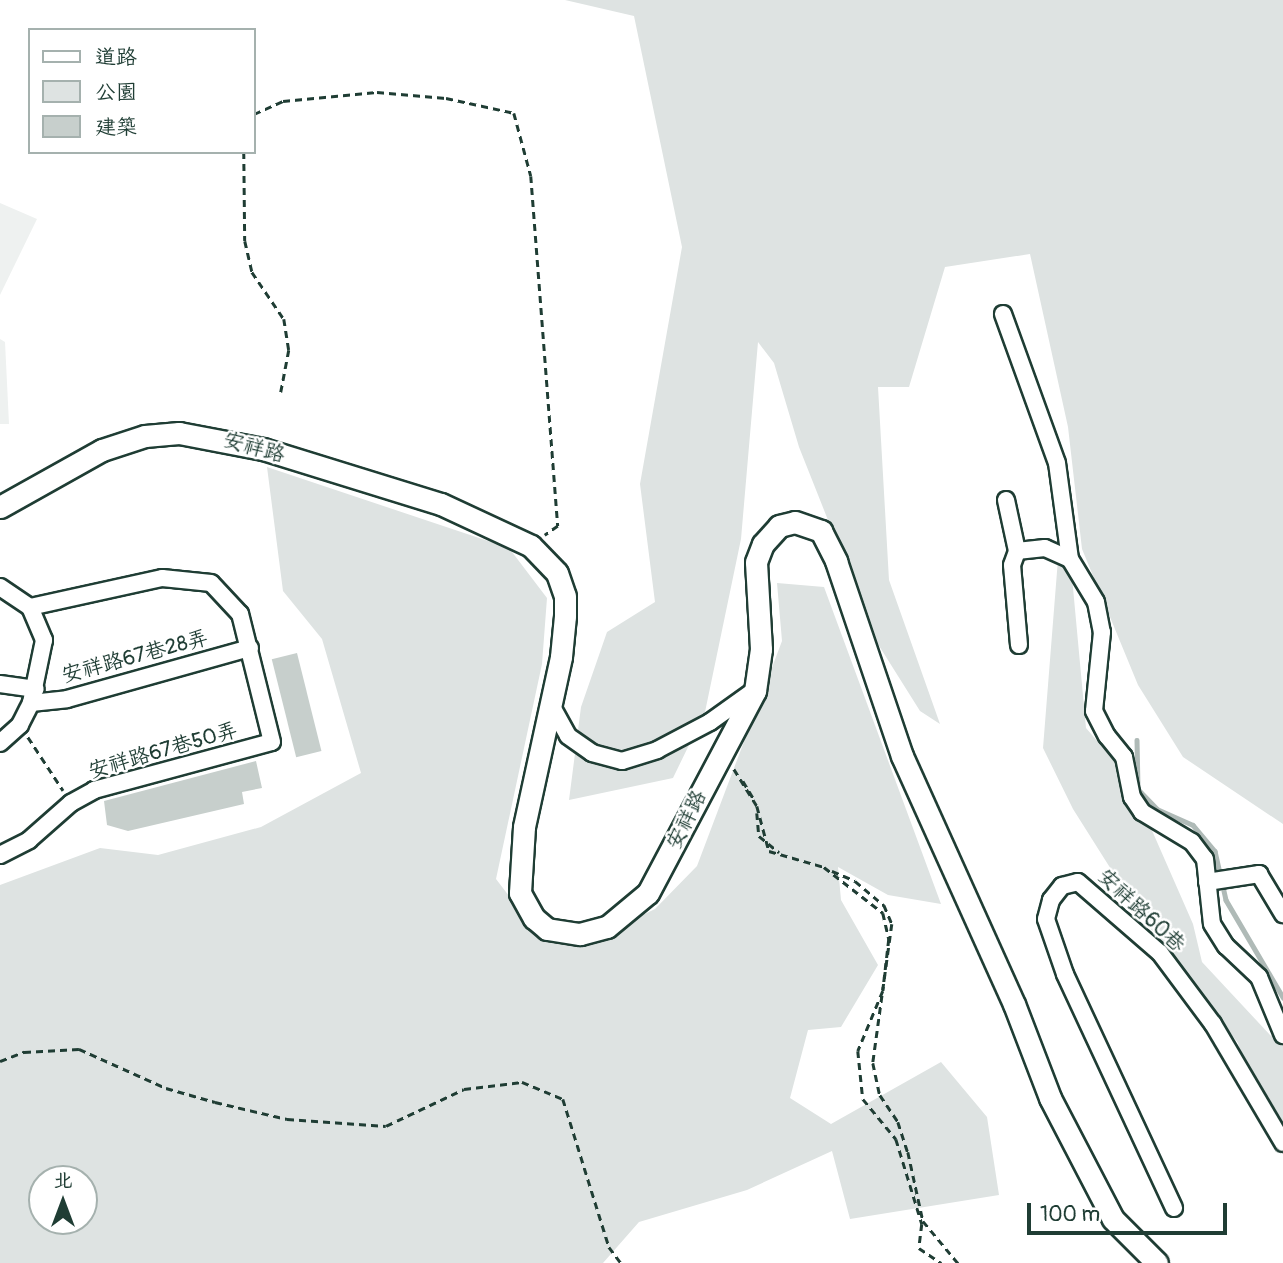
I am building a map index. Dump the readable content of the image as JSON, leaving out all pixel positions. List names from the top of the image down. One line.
{"streets":{"street":["安祥路","安祥路67巷28弄","安祥路67巷50弄","安祥路60巷"]},"crossings":[["安祥路67巷28弄","安祥路67巷50弄"]],"legend":["道路","公園","建築"],"scale_bar":"100 m","north":"top"}
